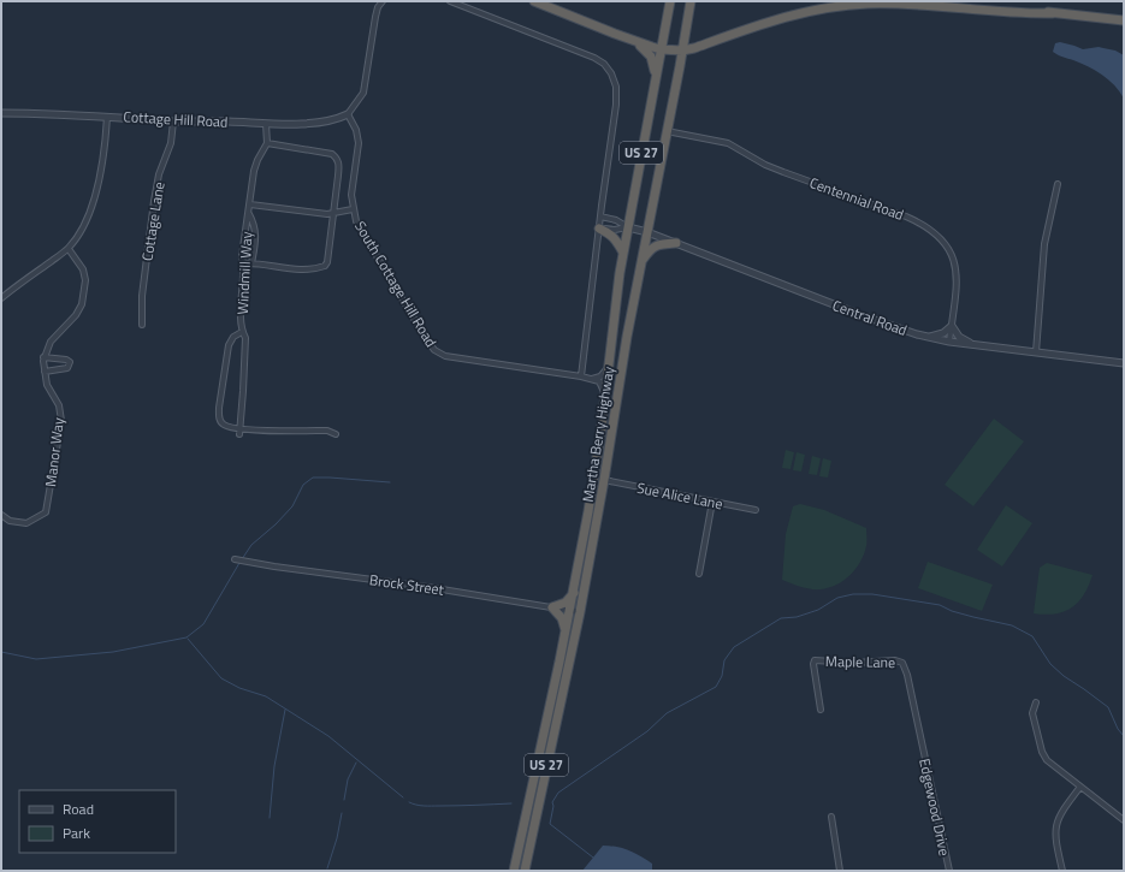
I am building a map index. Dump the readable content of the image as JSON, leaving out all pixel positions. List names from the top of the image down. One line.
{"streets":{"highway":["US 27","Martha Berry Highway"],"street":["Cottage Hill Road","Centennial Road","Cottage Lane","Windmill Way","South Cottage Hill Road","Central Road","Manor Way","Sue Alice Lane","Brock Street","Maple Lane","Edgewood Drive"]},"crossings":[["Cottage Hill Road","Cottage Lane"],["Cottage Hill Road","Windmill Way"],["Cottage Hill Road","South Cottage Hill Road"],["Centennial Road","Central Road"],["Centennial Road","Martha Berry Highway"],["Central Road","Martha Berry Highway"],["Martha Berry Highway","Sue Alice Lane"],["Martha Berry Highway","Brock Street"],["Maple Lane","Edgewood Drive"]],"legend":["Road","Park"]}
